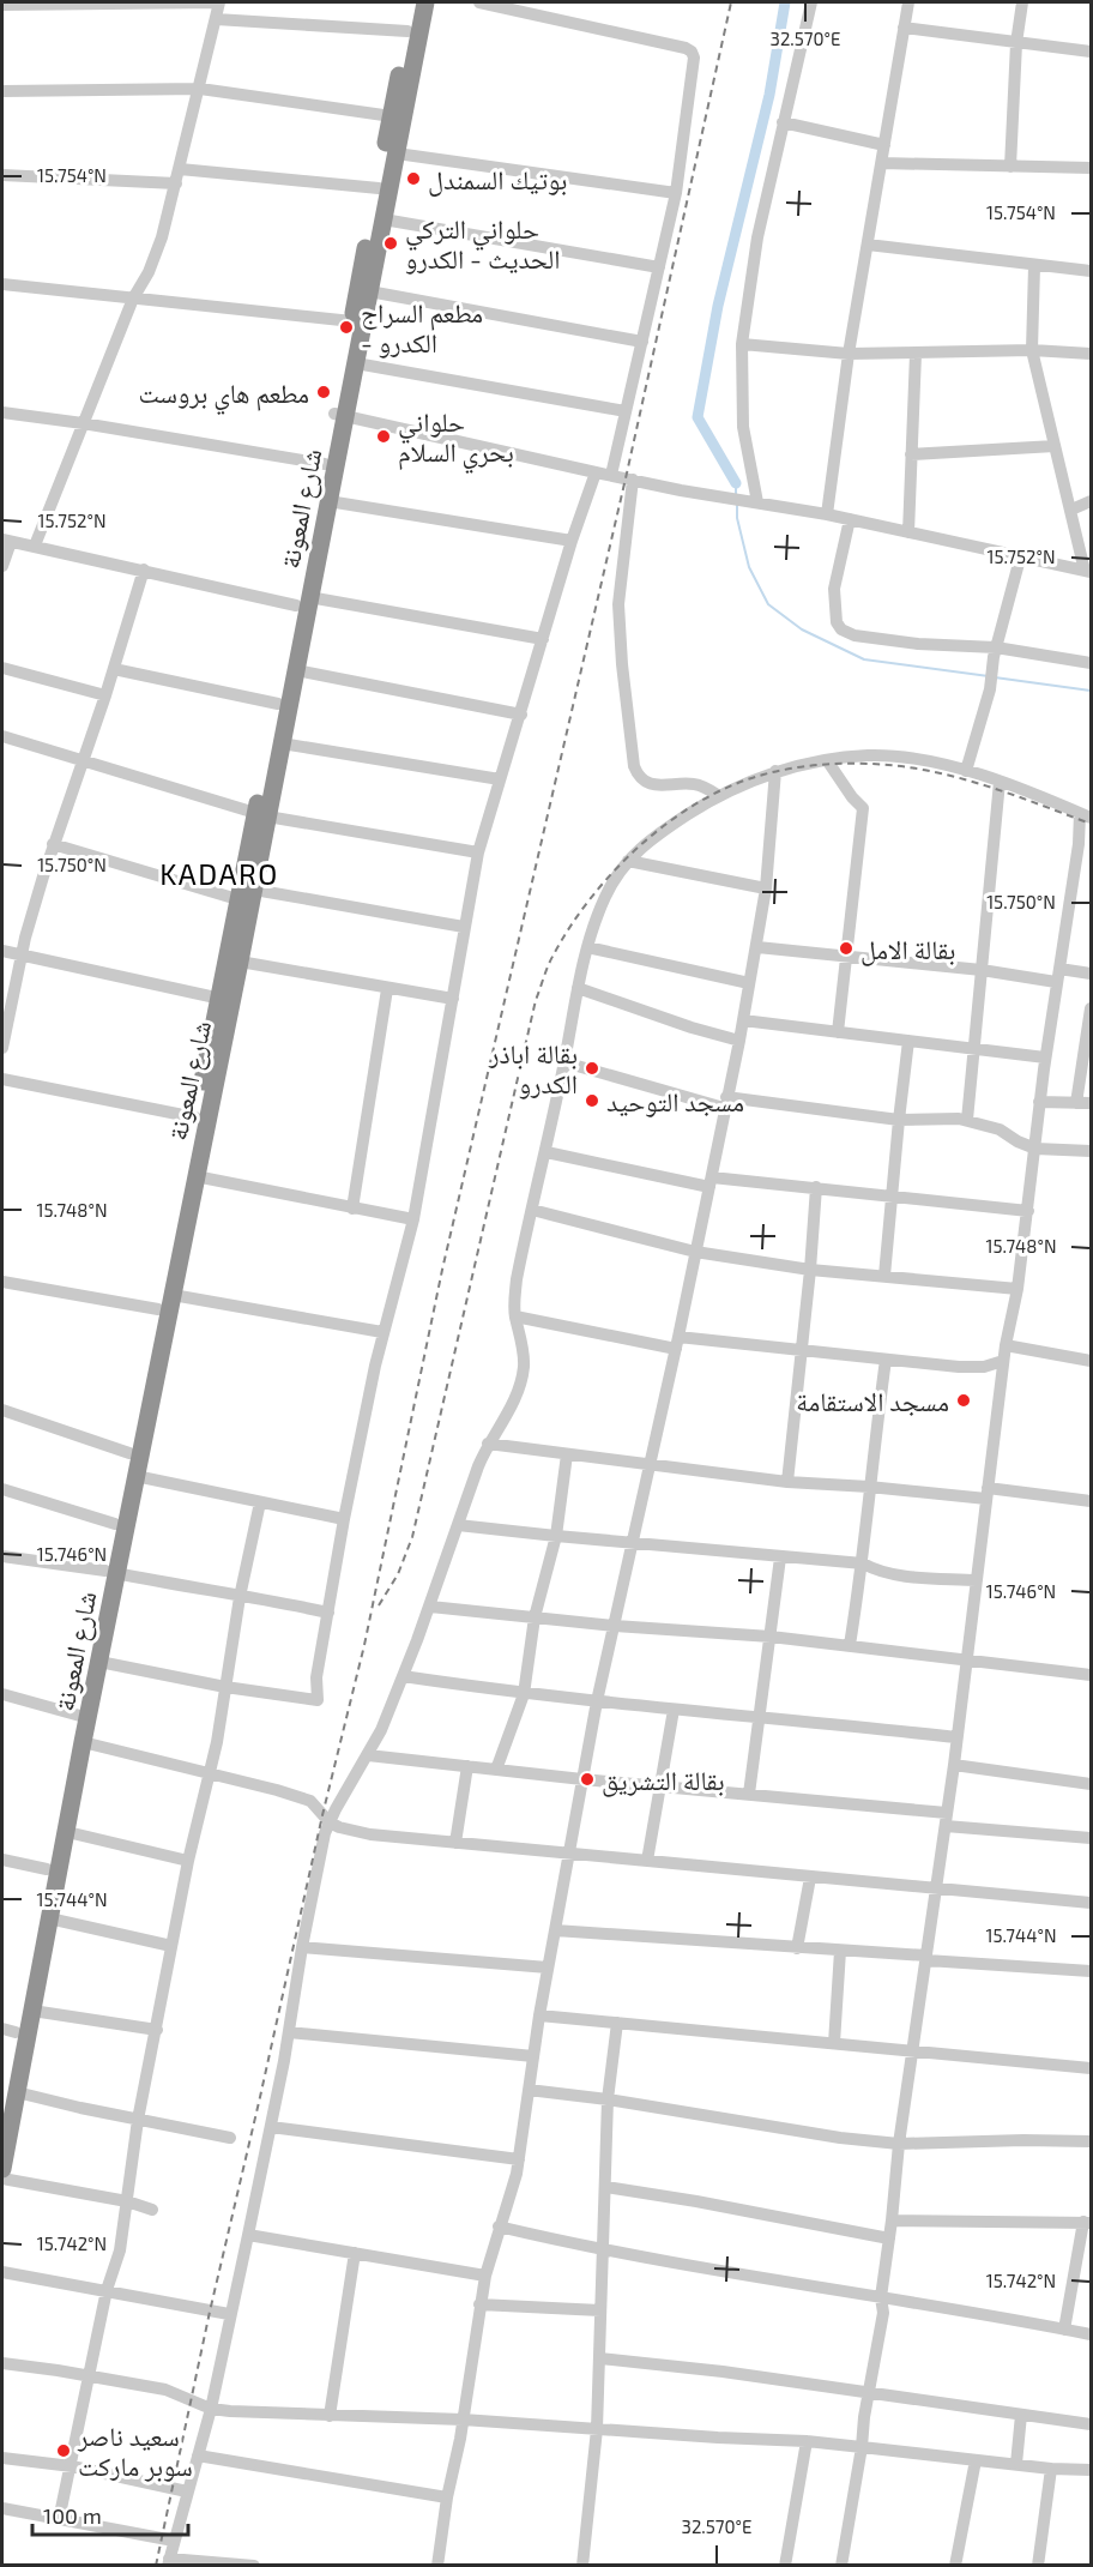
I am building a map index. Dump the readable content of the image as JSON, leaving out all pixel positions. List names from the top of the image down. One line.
{"streets":{"highway":["شارع المعونة"]},"districts":["KADARO"],"places":["بوتيك السمندل","حلواني التركي الحديث - الكدرو","مطعم السراج - الكدرو","مطعم هاي بروست","حلواني بحري السلام","بقالة الامل","بقالة اباذر الكدرو","مسجد التوحيد","مسجد الاستقامة","بقالة التشريق","سعيد ناصر سوبر ماركت"],"scale_bar":"100 m","coordinates":["32.570°E","15.754°N","15.752°N","15.750°N","15.748°N","15.746°N","15.744°N","15.742°N"]}
